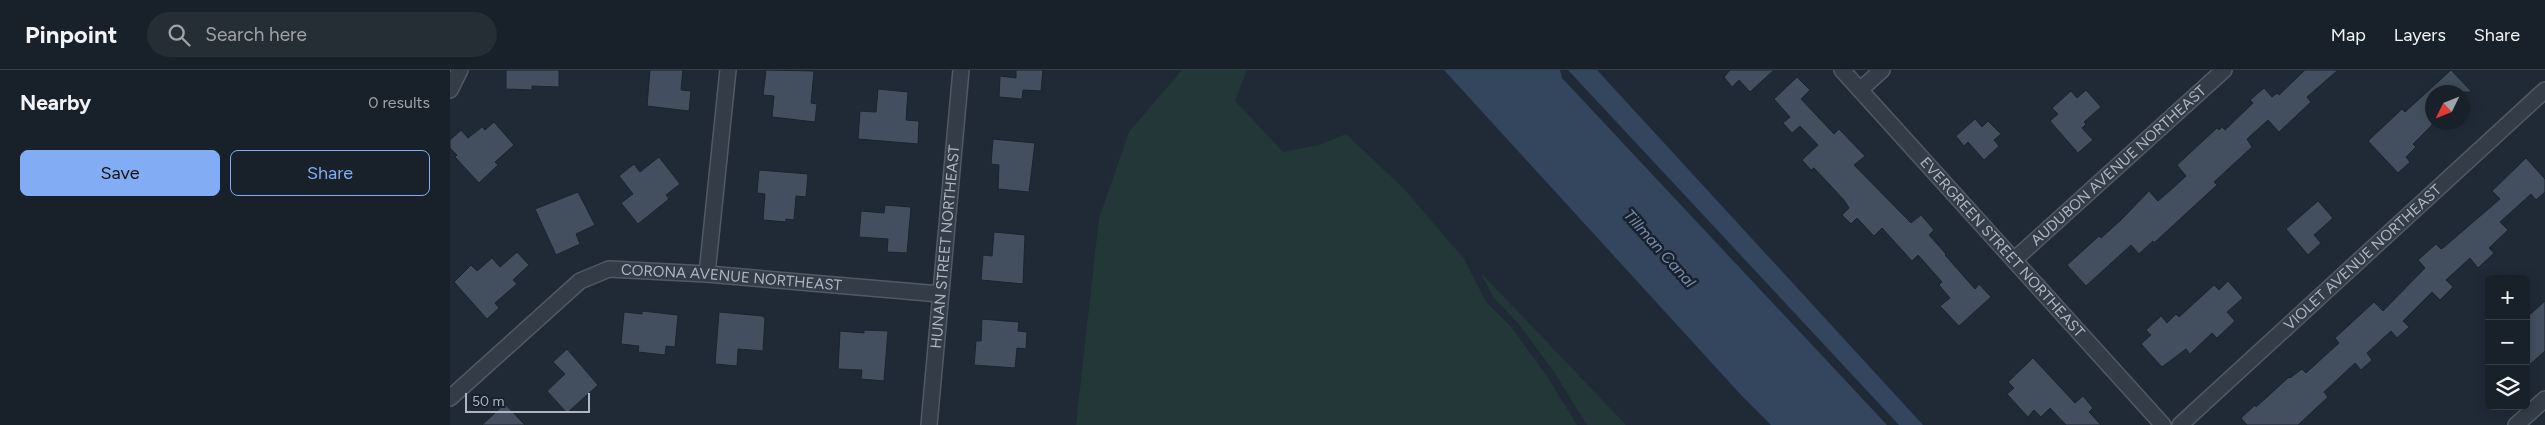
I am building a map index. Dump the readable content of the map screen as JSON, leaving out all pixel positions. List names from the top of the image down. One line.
{"streets":{"street":["AUDUBON AVENUE NORTHEAST","HUNAN STREET NORTHEAST","EVERGREEN STREET NORTHEAST","VIOLET AVENUE NORTHEAST","CORONA AVENUE NORTHEAST"]},"crossings":[["AUDUBON AVENUE NORTHEAST","EVERGREEN STREET NORTHEAST"],["HUNAN STREET NORTHEAST","CORONA AVENUE NORTHEAST"]],"water":["Tillman Canal"],"scale_bar":"50 m","north":"bottom left","page":{"header":"Pinpoint","search":"Search here","nav":["Map","Layers","Share"],"heading":["Nearby","0 results"],"buttons":["Save","Share"],"map_buttons":["+","−"],"scale":"50 m"}}
